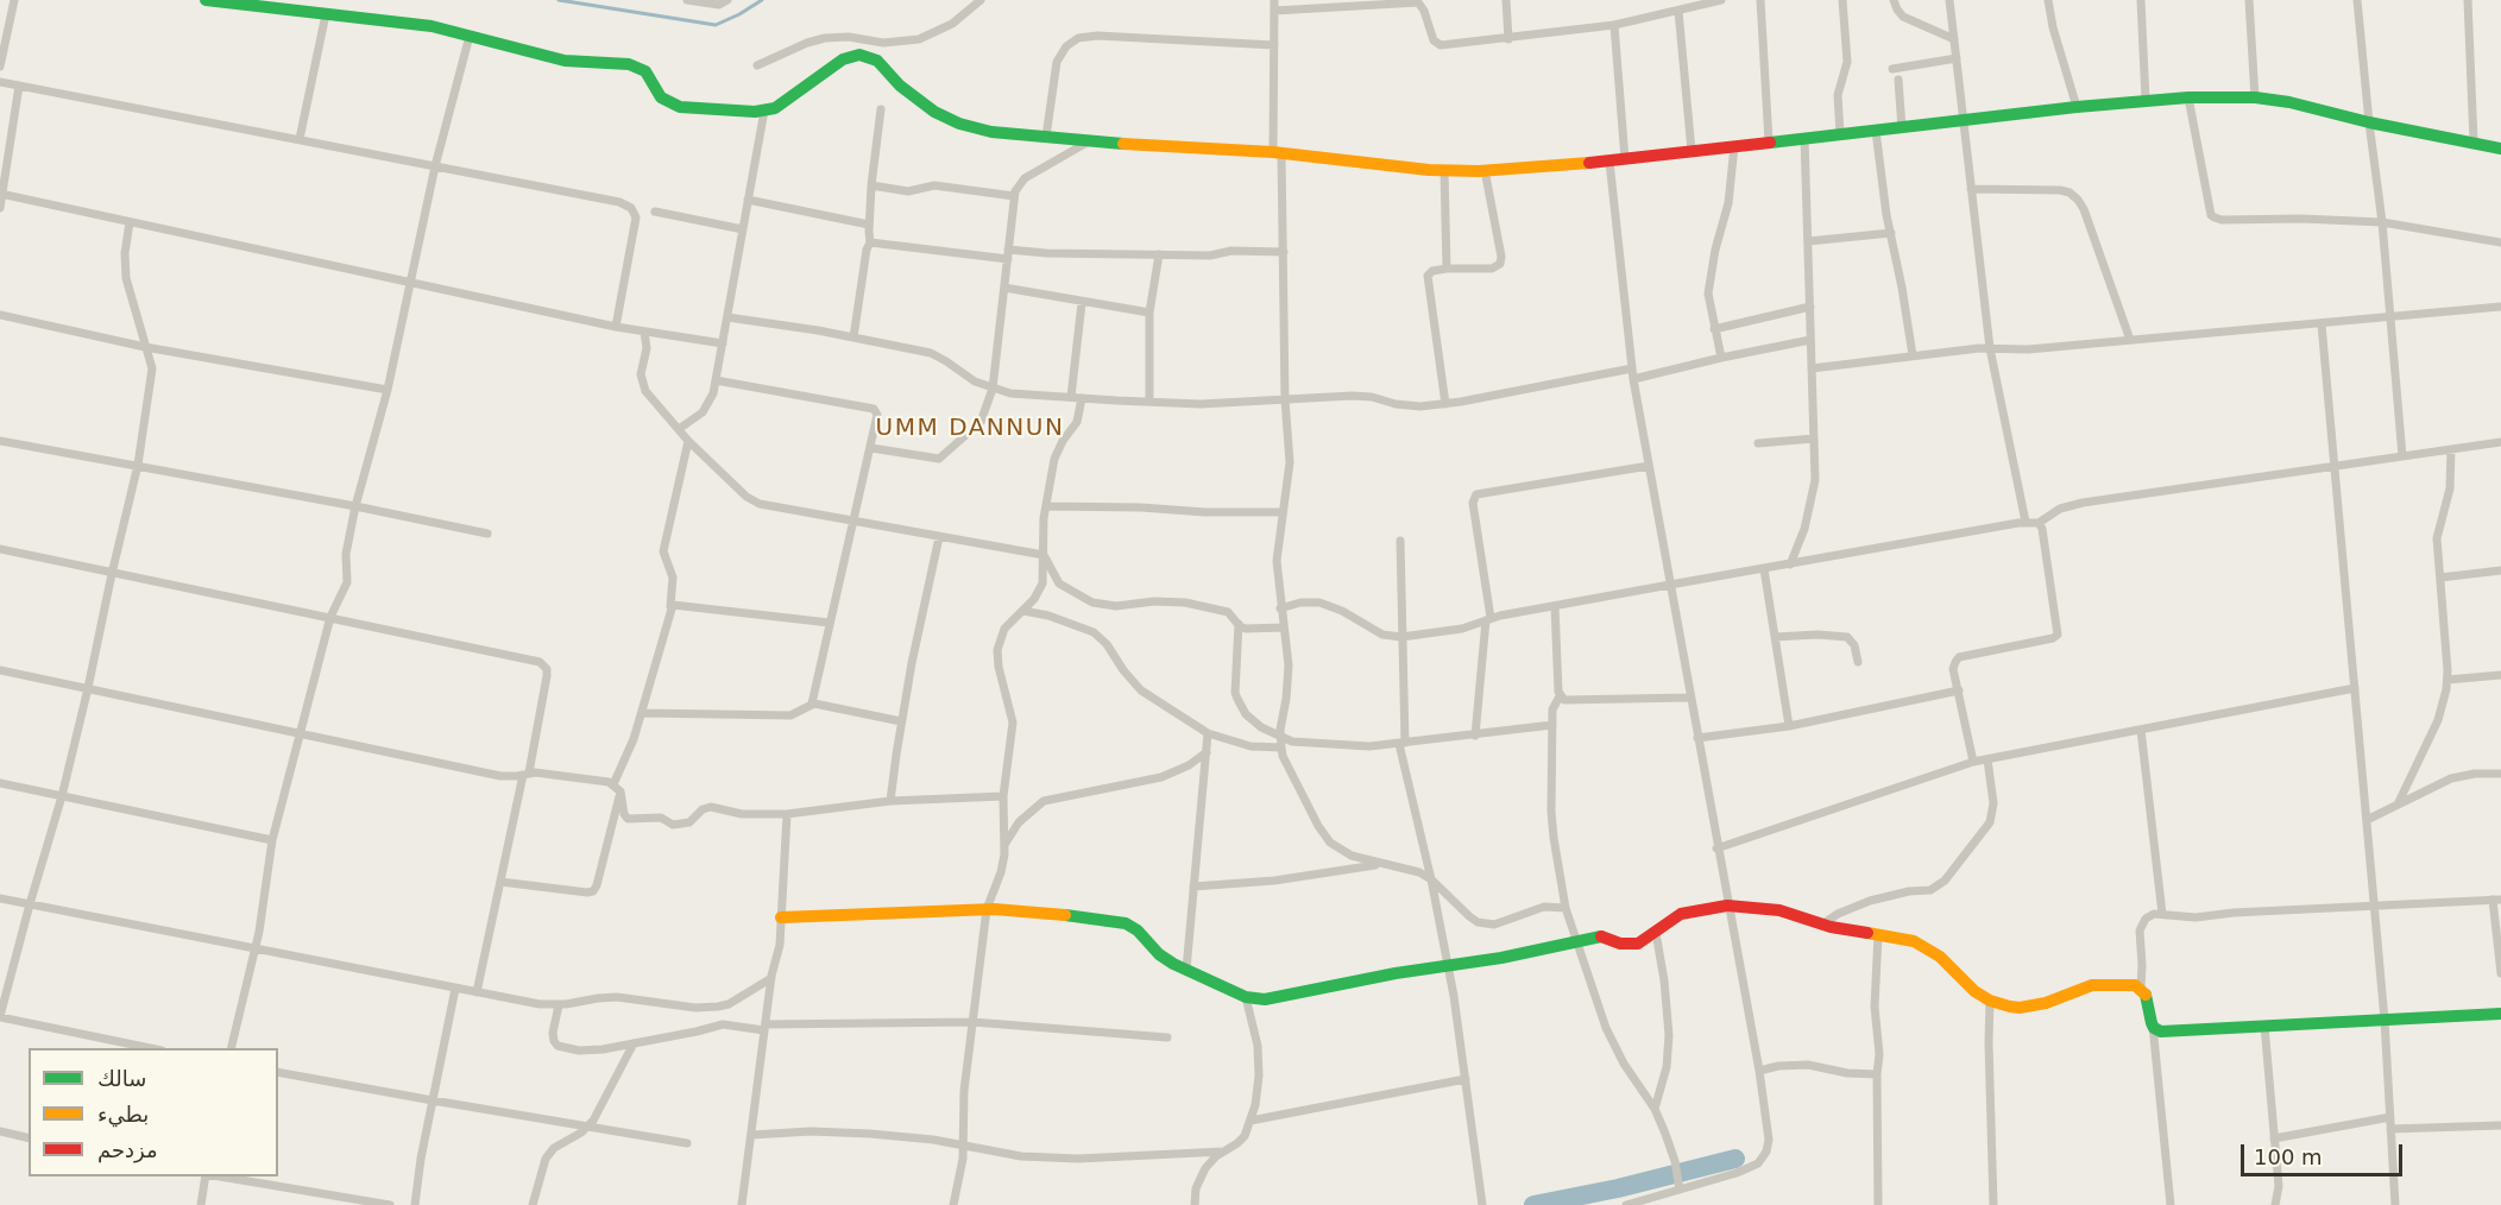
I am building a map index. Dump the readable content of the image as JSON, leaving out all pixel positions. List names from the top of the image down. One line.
{"districts":["UMM DANNUN"],"legend":["سالك","بطيء","مزدحم"],"scale_bar":"100 m"}
